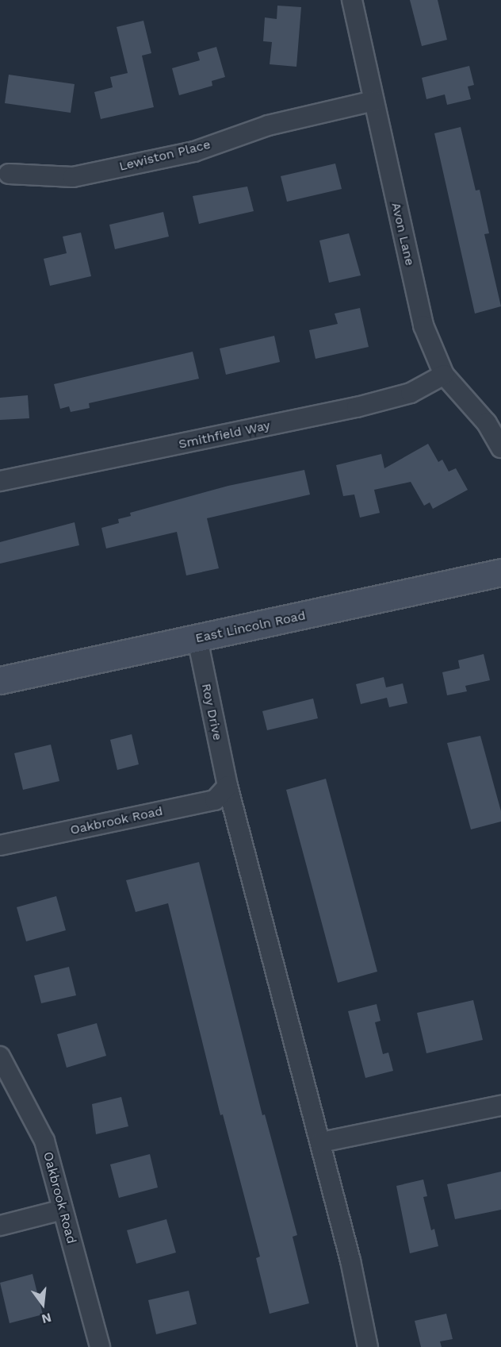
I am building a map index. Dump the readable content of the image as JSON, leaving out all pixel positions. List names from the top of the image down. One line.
{"streets":{"main road":["East Lincoln Road"],"street":["Lewiston Place","Avon Lane","Smithfield Way","Roy Drive","Oakbrook Road"]},"crossings":[["Lewiston Place","Avon Lane"],["Avon Lane","Smithfield Way"],["East Lincoln Road","Roy Drive"],["Roy Drive","Oakbrook Road"]],"north":"bottom"}
